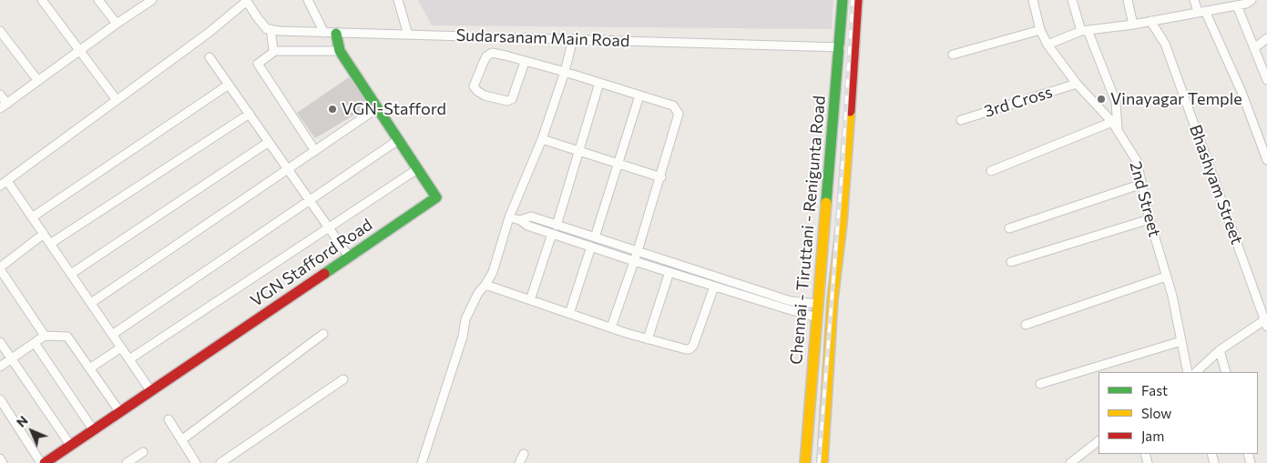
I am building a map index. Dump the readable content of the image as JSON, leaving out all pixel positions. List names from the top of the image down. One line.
{"streets":{"main road":["Chennai - Tiruttani - Renigunta Road","VGN Stafford Road"],"street":["Sudarsanam Main Road","3rd Cross","Bhashyam Street","2nd Street"]},"crossings":[["Sudarsanam Main Road","Chennai - Tiruttani - Renigunta Road"],["Sudarsanam Main Road","VGN Stafford Road"],["3rd Cross","2nd Street"]],"places":["Vinayagar Temple","VGN-Stafford"],"legend":["Fast","Slow","Jam"],"north":"top left"}
